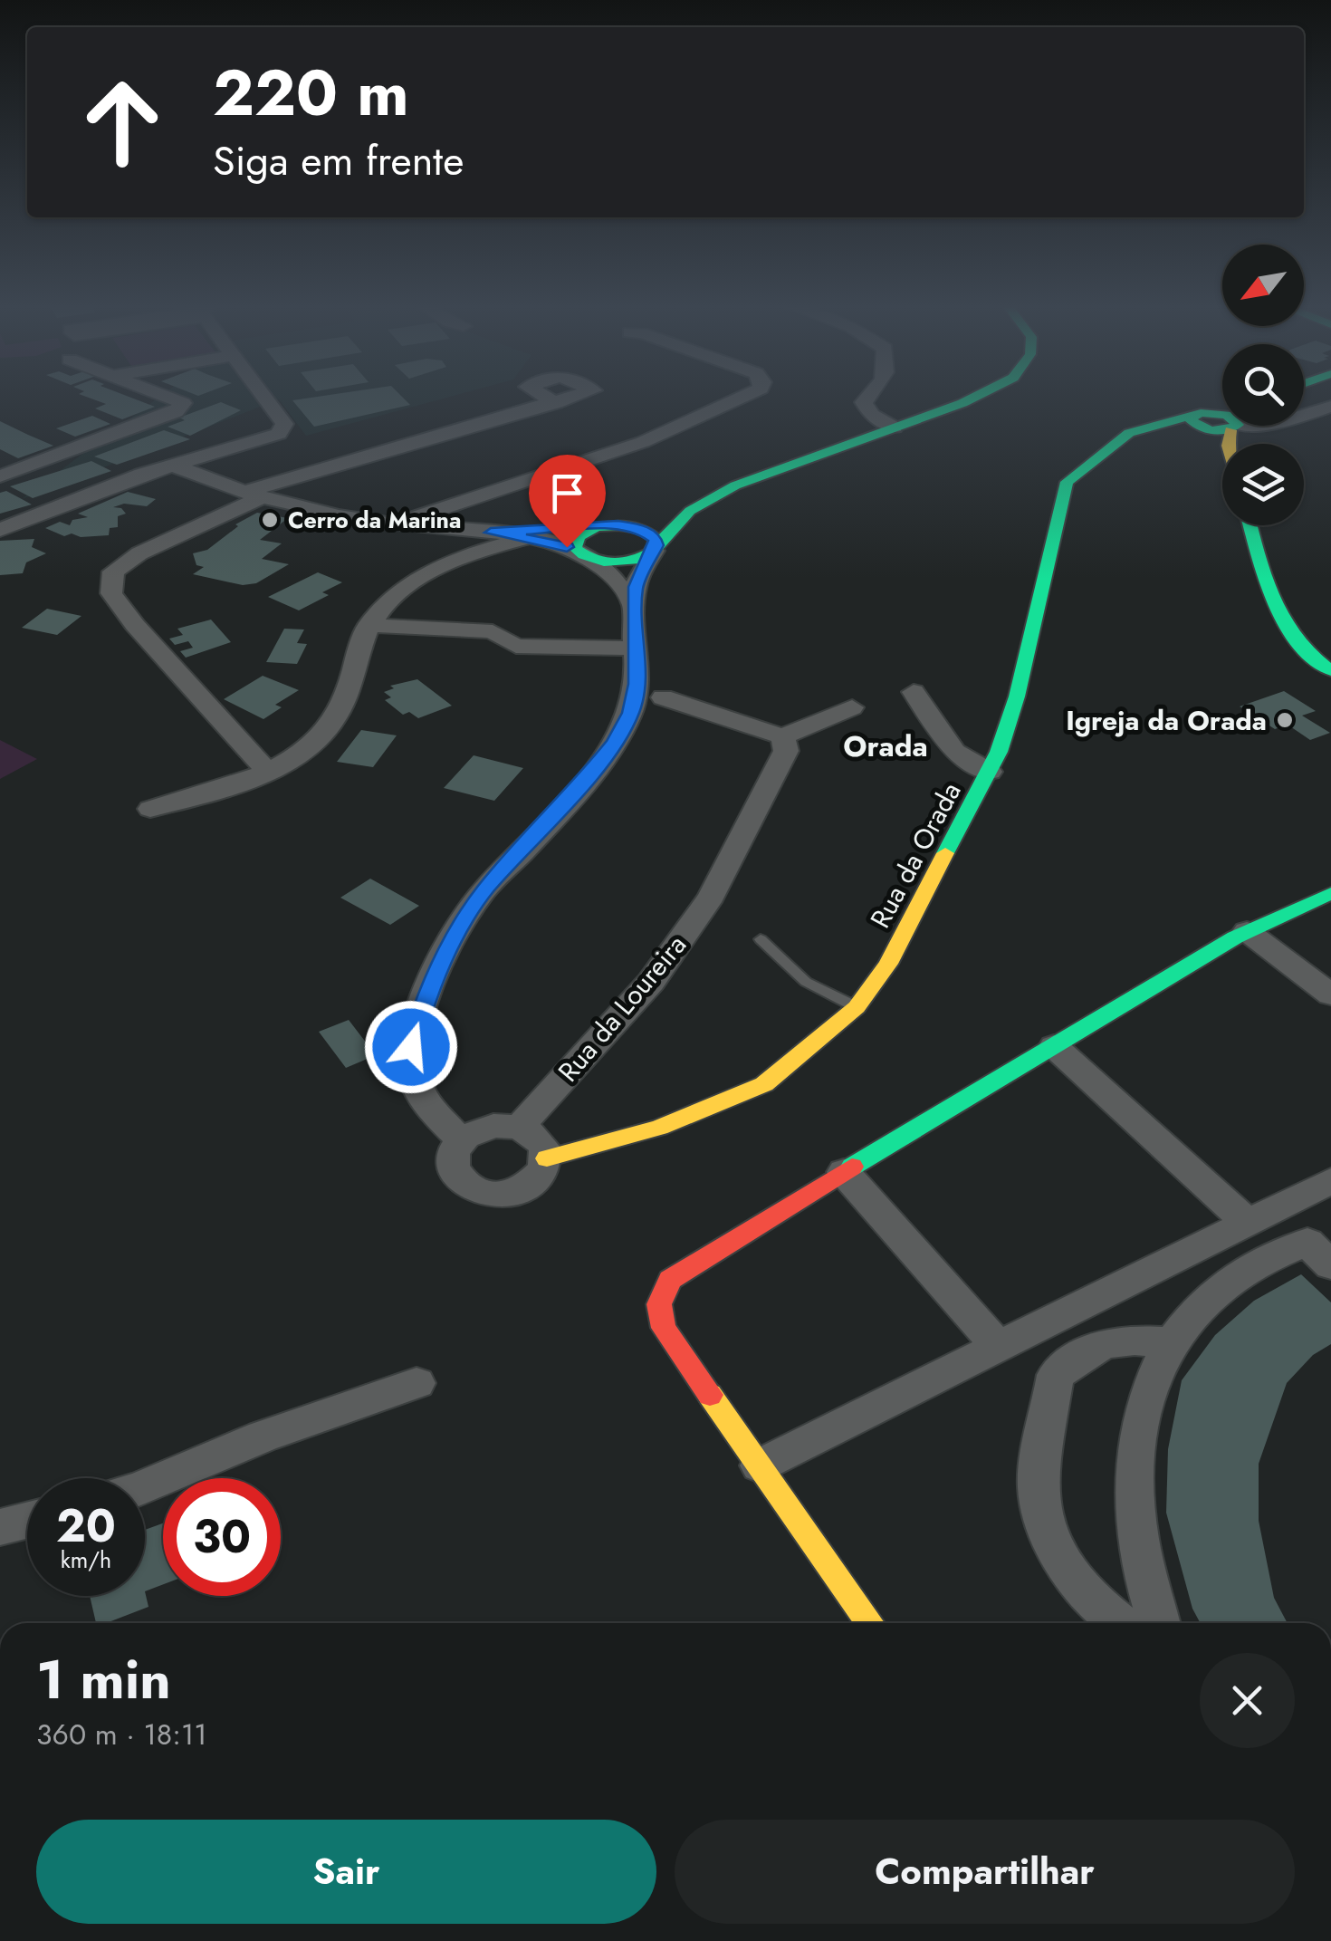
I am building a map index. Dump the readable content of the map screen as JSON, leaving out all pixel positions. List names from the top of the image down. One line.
{"streets":{"street":["Rua da Orada","Rua da Loureira"]},"crossings":[["Rua da Orada","Rua da Loureira"]],"districts":["Orada"],"places":["Cerro da Marina","Igreja da Orada"],"north":"bottom left","page":{"turn":["220 m","Siga em frente"],"speed":"20 km/h","limit":"30","heading":["1 min","360 m · 18:11"],"buttons":["Sair","Compartilhar"]}}
